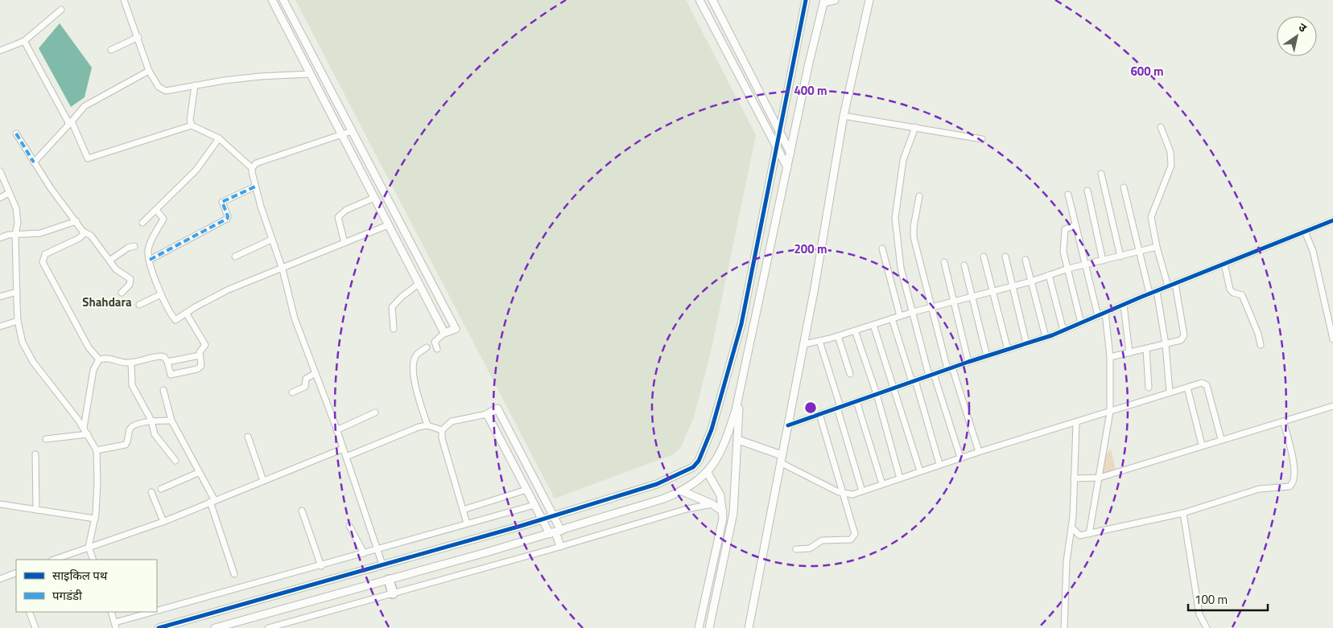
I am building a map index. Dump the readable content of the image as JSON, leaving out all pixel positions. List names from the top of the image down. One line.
{"districts":["Shahdara"],"legend":["साइकिल पथ","पगडंडी"],"scale_bar":"100 m","north":"top right","rings":["600 m","400 m","200 m"]}
